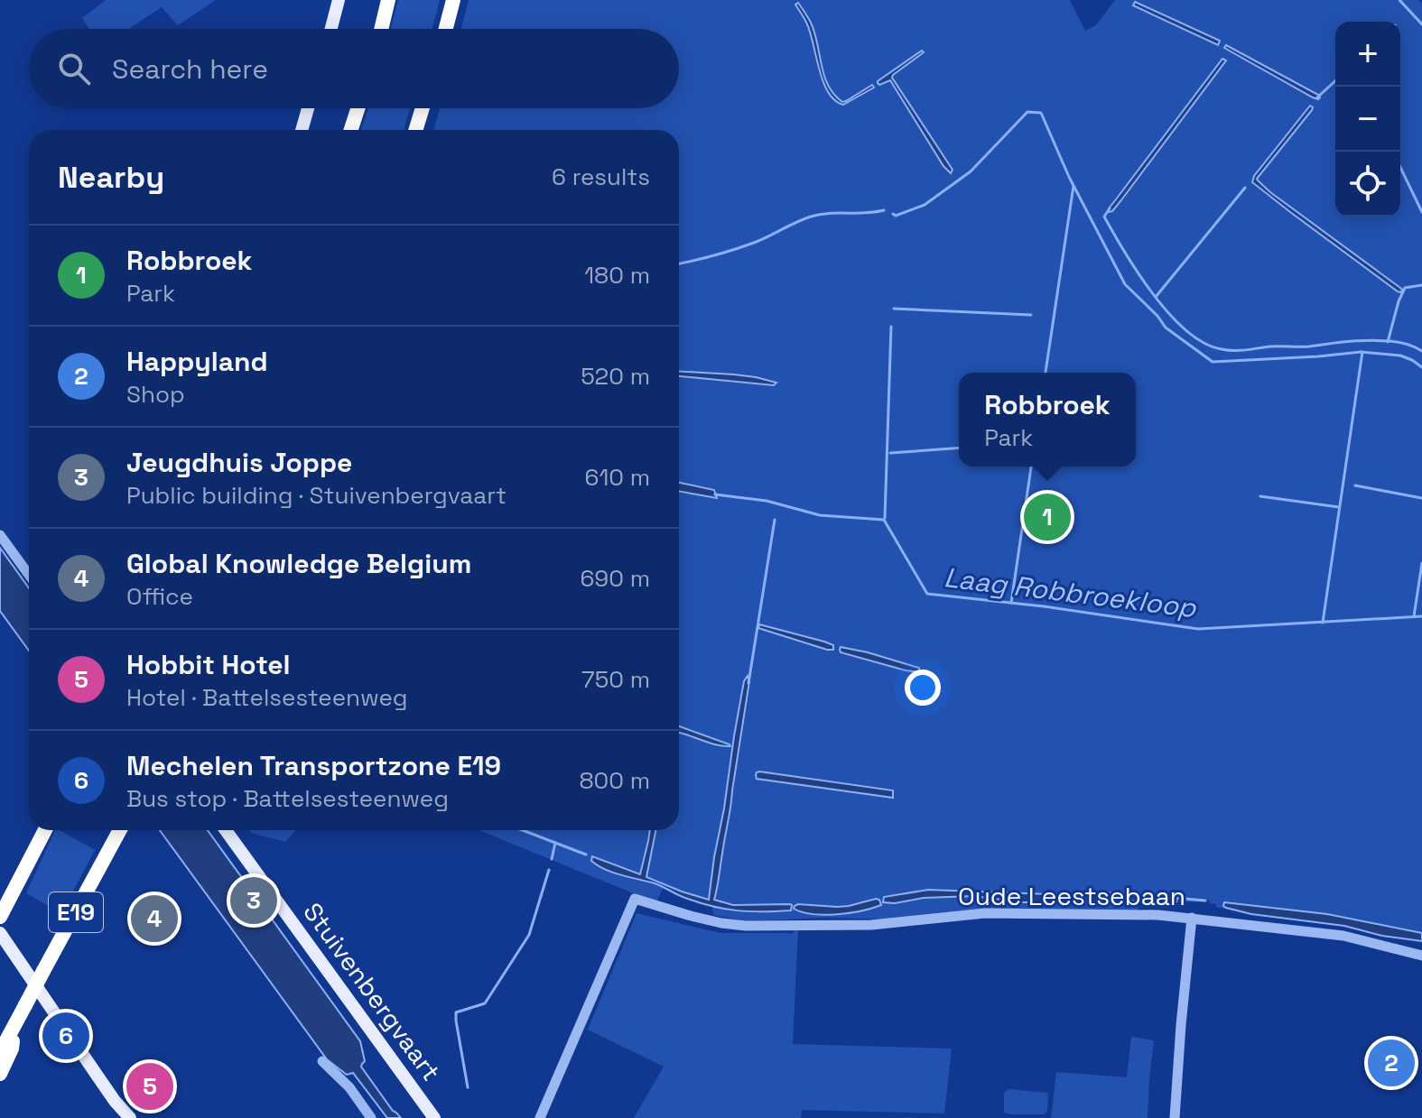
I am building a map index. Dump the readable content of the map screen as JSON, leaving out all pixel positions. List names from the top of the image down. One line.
{"streets":{"highway":["E19"],"main road":["Stuivenbergvaart"],"street":["Oude Leestsebaan"]},"water":["Laag Robbroekloop"],"page":{"map_buttons":["+","−"],"search":"Search here","heading":["Nearby","6 results"],"list":[{"mark":"1","name":"Robbroek","note":"Park","value":"180 m"},{"mark":"2","name":"Happyland","note":"Shop","value":"520 m"},{"mark":"3","name":"Jeugdhuis Joppe","note":"Public building · Stuivenbergvaart","value":"610 m"},{"mark":"4","name":"Global Knowledge Belgium","note":"Office","value":"690 m"},{"mark":"5","name":"Hobbit Hotel","note":"Hotel · Battelsesteenweg","value":"750 m"},{"mark":"6","name":"Mechelen Transportzone E19","note":"Bus stop · Battelsesteenweg","value":"800 m"}],"popup":["Robbroek","Park"],"pins":["1","3","4","6","2","5"]}}
